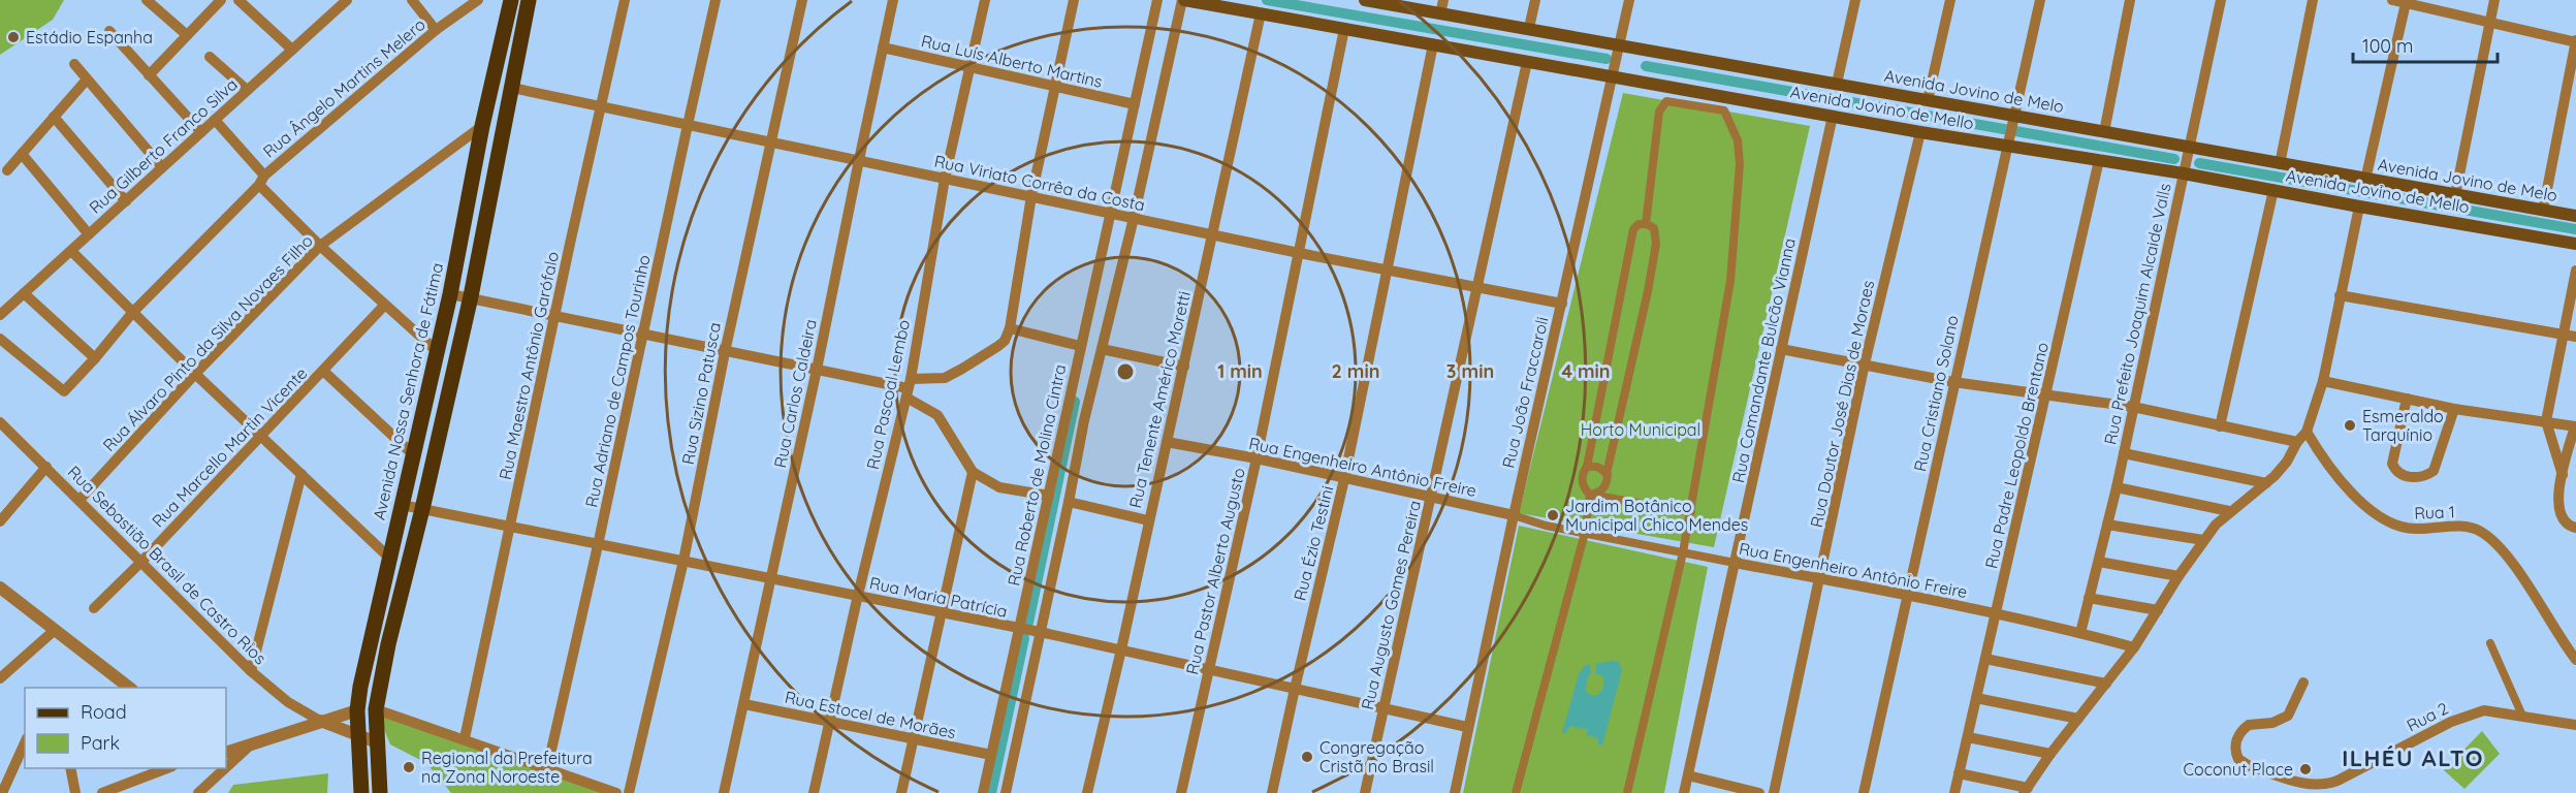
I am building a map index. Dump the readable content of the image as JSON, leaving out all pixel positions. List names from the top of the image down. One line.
{"streets":{"main road":["Avenida Jovino de Melo","Avenida Jovino de Mello","Avenida Nossa Senhora de Fátima"],"street":["Rua Luís Alberto Martins","Rua Ângelo Martins Melero","Rua Gilberto Franco Silva","Rua Viriato Corrêa da Costa","Rua Prefeito Joaquim Alcaide Valls","Rua Álvaro Pinto da Silva Novaes Filho","Rua Comandante Bulcão Vianna","Rua Maestro Antônio Garófalo","Rua Adriano de Campos Tourinho","Rua João Fraccaroli","Rua Sizino Patusca","Rua Carlos Caldeira","Rua Cristiano Solano","Rua Pascoal Lembo","Rua Tenente Américo Moretti","Rua Doutor José Dias de Moraes","Rua Marcello Martin Vicente","Rua Padre Leopoldo Brentano","Rua Engenheiro Antônio Freire","Rua Roberto de Molina Cintra","Rua 1","Rua Ézio Testini","Rua Sebastião Brasil de Castro Rios","Rua Pastor Alberto Augusto","Rua Maria Patrícia","Rua Augusto Gomes Pereira","Rua Estocel de Morães","Rua 2"]},"crossings":[["Rua Luís Alberto Martins","Rua Carlos Caldeira"],["Rua Luís Alberto Martins","Rua Pascoal Lembo"],["Rua Luís Alberto Martins","Rua Roberto de Molina Cintra"],["Avenida Jovino de Melo","Rua Prefeito Joaquim Alcaide Valls"],["Avenida Jovino de Melo","Rua João Fraccaroli"],["Avenida Jovino de Melo","Rua Cristiano Solano"],["Avenida Jovino de Mello","Rua Prefeito Joaquim Alcaide Valls"],["Avenida Jovino de Mello","Rua Comandante Bulcão Vianna"],["Avenida Jovino de Mello","Rua João Fraccaroli"],["Avenida Jovino de Mello","Rua Cristiano Solano"],["Avenida Jovino de Mello","Rua Tenente Américo Moretti"],["Avenida Jovino de Mello","Rua Doutor José Dias de Moraes"],["Avenida Jovino de Mello","Rua Padre Leopoldo Brentano"],["Avenida Jovino de Mello","Rua Roberto de Molina Cintra"],["Avenida Jovino de Mello","Rua Ézio Testini"],["Avenida Jovino de Mello","Rua Pastor Alberto Augusto"],["Avenida Jovino de Mello","Rua Augusto Gomes Pereira"],["Rua Viriato Corrêa da Costa","Rua Maestro Antônio Garófalo"],["Rua Viriato Corrêa da Costa","Rua Adriano de Campos Tourinho"],["Rua Viriato Corrêa da Costa","Rua João Fraccaroli"],["Rua Viriato Corrêa da Costa","Rua Sizino Patusca"],["Rua Viriato Corrêa da Costa","Rua Carlos Caldeira"],["Rua Viriato Corrêa da Costa","Rua Pascoal Lembo"],["Rua Viriato Corrêa da Costa","Rua Tenente Américo Moretti"],["Rua Viriato Corrêa da Costa","Rua Roberto de Molina Cintra"],["Rua Viriato Corrêa da Costa","Rua Ézio Testini"],["Rua Viriato Corrêa da Costa","Rua Pastor Alberto Augusto"],["Rua Viriato Corrêa da Costa","Rua Augusto Gomes Pereira"],["Rua Prefeito Joaquim Alcaide Valls","Rua Engenheiro Antônio Freire"],["Rua Álvaro Pinto da Silva Novaes Filho","Avenida Nossa Senhora de Fátima"],["Rua Álvaro Pinto da Silva Novaes Filho","Rua Sebastião Brasil de Castro Rios"],["Rua Comandante Bulcão Vianna","Rua Engenheiro Antônio Freire"],["Rua Maestro Antônio Garófalo","Rua Maria Patrícia"],["Rua Adriano de Campos Tourinho","Rua Maria Patrícia"],["Avenida Nossa Senhora de Fátima","Rua Maria Patrícia"],["Rua João Fraccaroli","Rua Engenheiro Antônio Freire"],["Rua João Fraccaroli","Rua Maria Patrícia"],["Rua Sizino Patusca","Rua Maria Patrícia"],["Rua Carlos Caldeira","Rua Maria Patrícia"],["Rua Carlos Caldeira","Rua Estocel de Morães"],["Rua Cristiano Solano","Rua Engenheiro Antônio Freire"],["Rua Pascoal Lembo","Rua Maria Patrícia"],["Rua Pascoal Lembo","Rua Estocel de Morães"],["Rua Tenente Américo Moretti","Rua Engenheiro Antônio Freire"],["Rua Tenente Américo Moretti","Rua Maria Patrícia"],["Rua Doutor José Dias de Moraes","Rua Engenheiro Antônio Freire"],["Rua Marcello Martin Vicente","Rua Sebastião Brasil de Castro Rios"],["Rua Padre Leopoldo Brentano","Rua Engenheiro Antônio Freire"],["Rua Engenheiro Antônio Freire","Rua Ézio Testini"],["Rua Engenheiro Antônio Freire","Rua Pastor Alberto Augusto"],["Rua Engenheiro Antônio Freire","Rua Augusto Gomes Pereira"],["Rua Roberto de Molina Cintra","Rua Maria Patrícia"],["Rua Roberto de Molina Cintra","Rua Estocel de Morães"],["Rua Ézio Testini","Rua Maria Patrícia"],["Rua Pastor Alberto Augusto","Rua Maria Patrícia"],["Rua Maria Patrícia","Rua Augusto Gomes Pereira"]],"districts":["ILHÉU ALTO"],"parks":["Horto Municipal"],"places":["Estádio Espanha","Esmeraldo Tarquínio","Jardim Botânico Municipal Chico Mendes","Congregação Cristã no Brasil","Regional da Prefeitura na Zona Noroeste","Coconut Place"],"legend":["Road","Park"],"scale_bar":"100 m","rings":["1 min","2 min","3 min","4 min"]}
